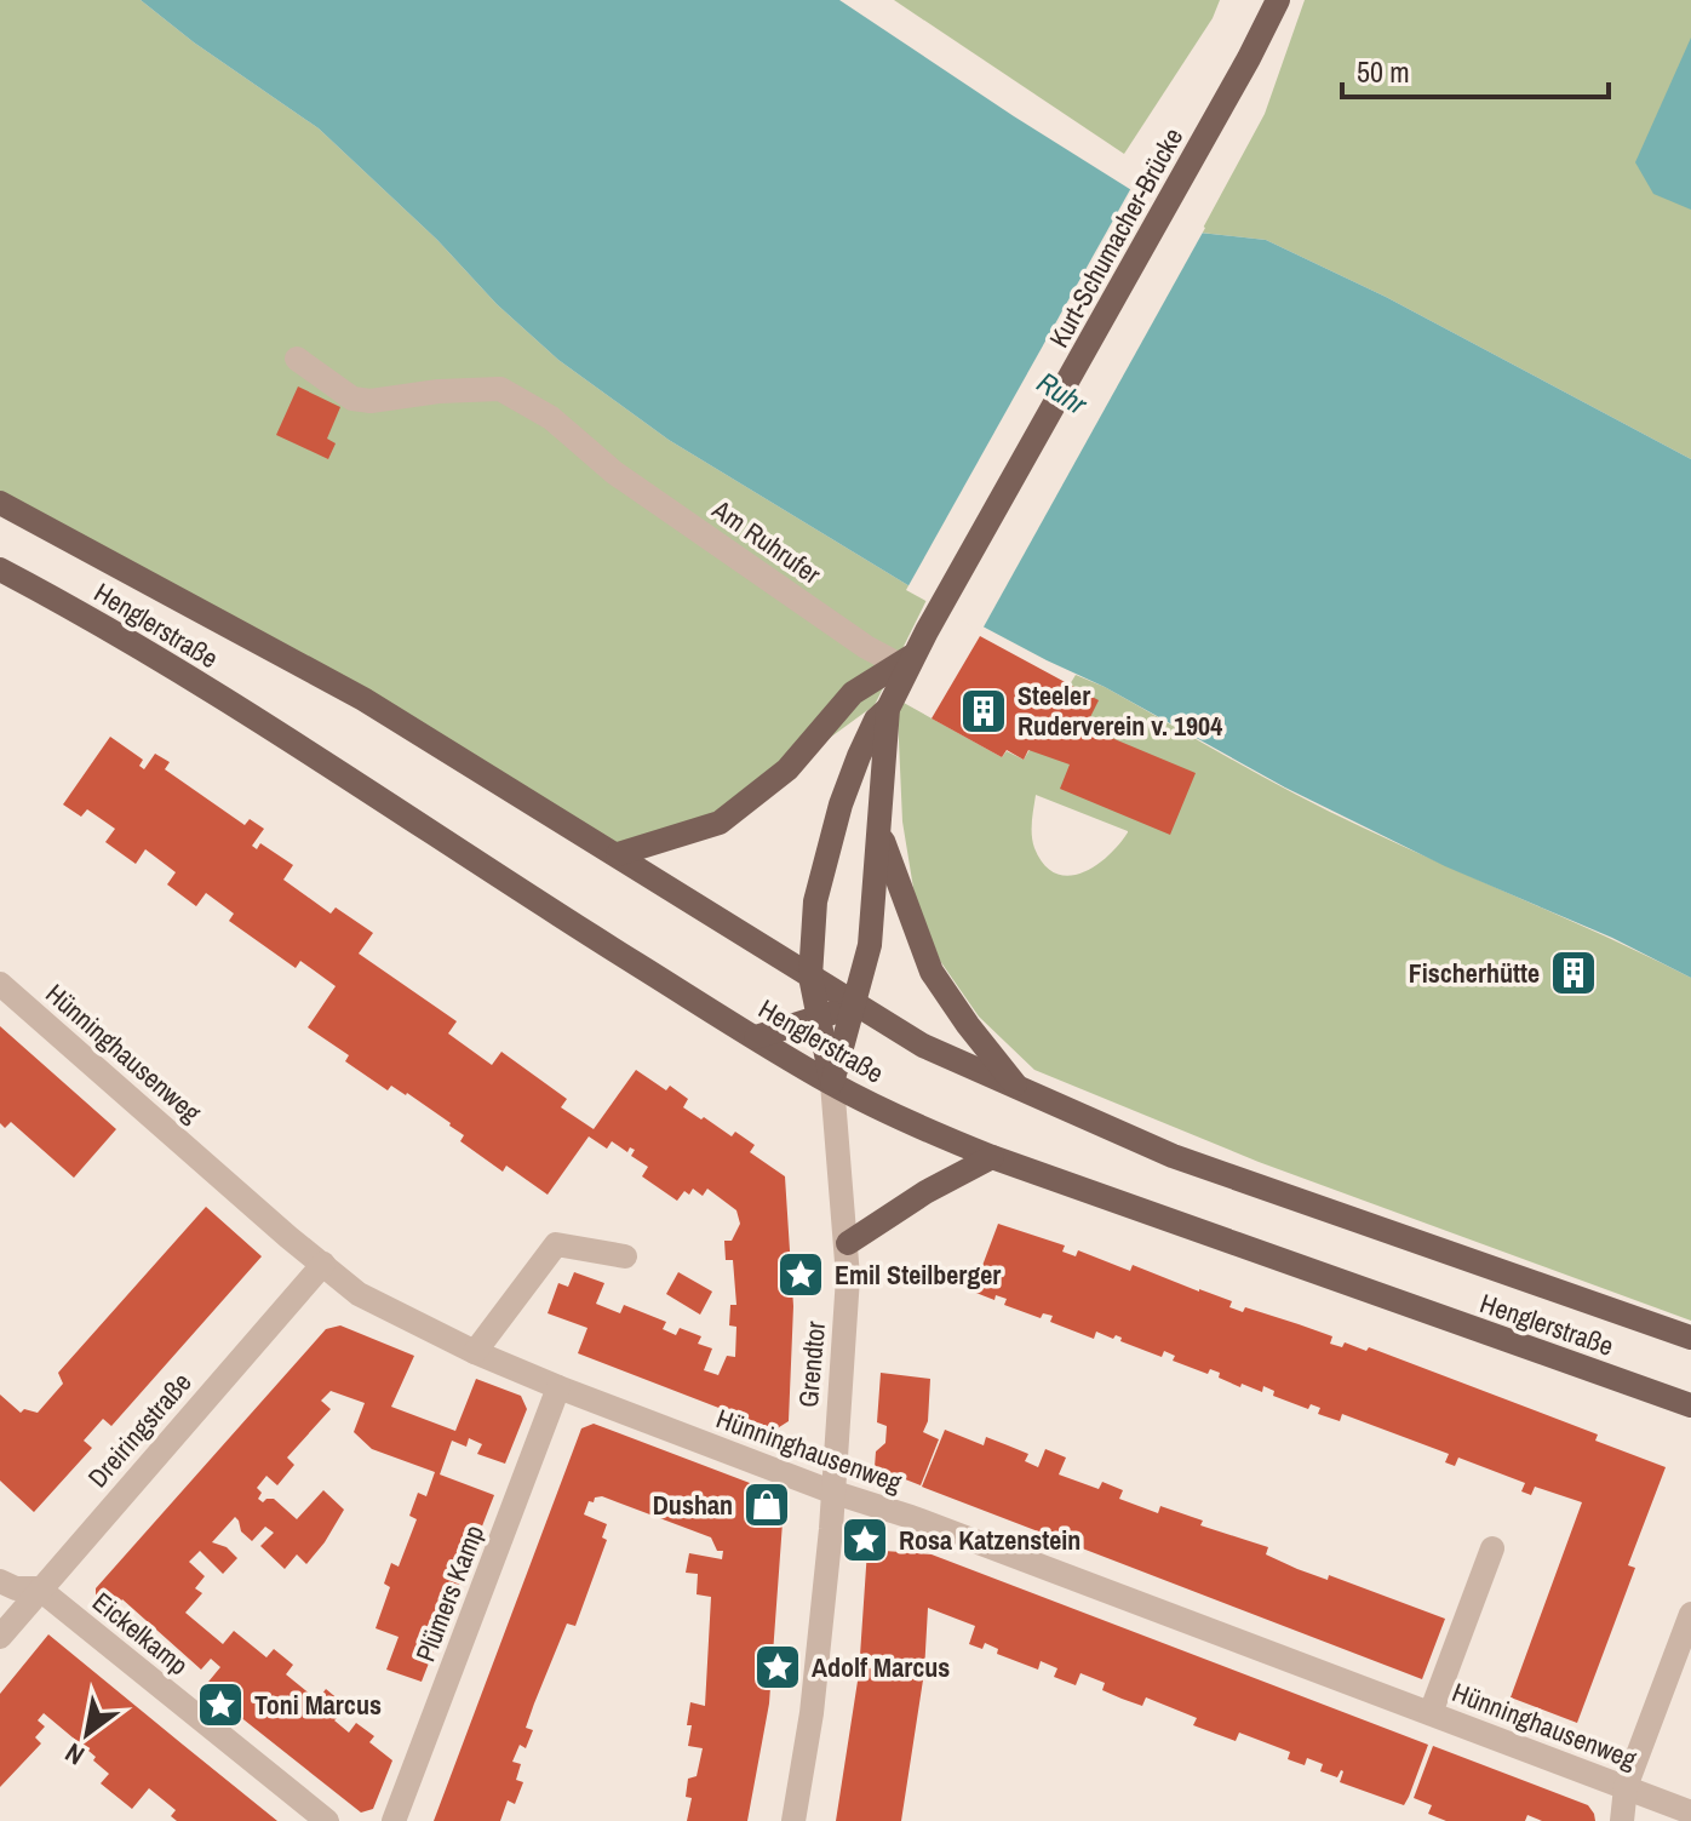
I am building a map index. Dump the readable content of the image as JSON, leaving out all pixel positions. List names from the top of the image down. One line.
{"streets":{"main road":["Kurt-Schumacher-Brücke","Henglerstraße"],"street":["Am Ruhrufer","Hünninghausenweg","Grendtor","Dreiringstraße","Plümers Kamp","Eickelkamp"]},"crossings":[["Kurt-Schumacher-Brücke","Am Ruhrufer"],["Kurt-Schumacher-Brücke","Henglerstraße"],["Kurt-Schumacher-Brücke","Grendtor"],["Henglerstraße","Grendtor"],["Hünninghausenweg","Grendtor"],["Hünninghausenweg","Dreiringstraße"],["Hünninghausenweg","Plümers Kamp"],["Dreiringstraße","Eickelkamp"]],"water":["Ruhr"],"places":{"building":["Steeler Ruderverein v. 1904","Fischerhütte"],"place":["Emil Steilberger","Rosa Katzenstein","Adolf Marcus","Toni Marcus"],"shop":["Dushan"]},"scale_bar":"50 m","north":"bottom left"}
